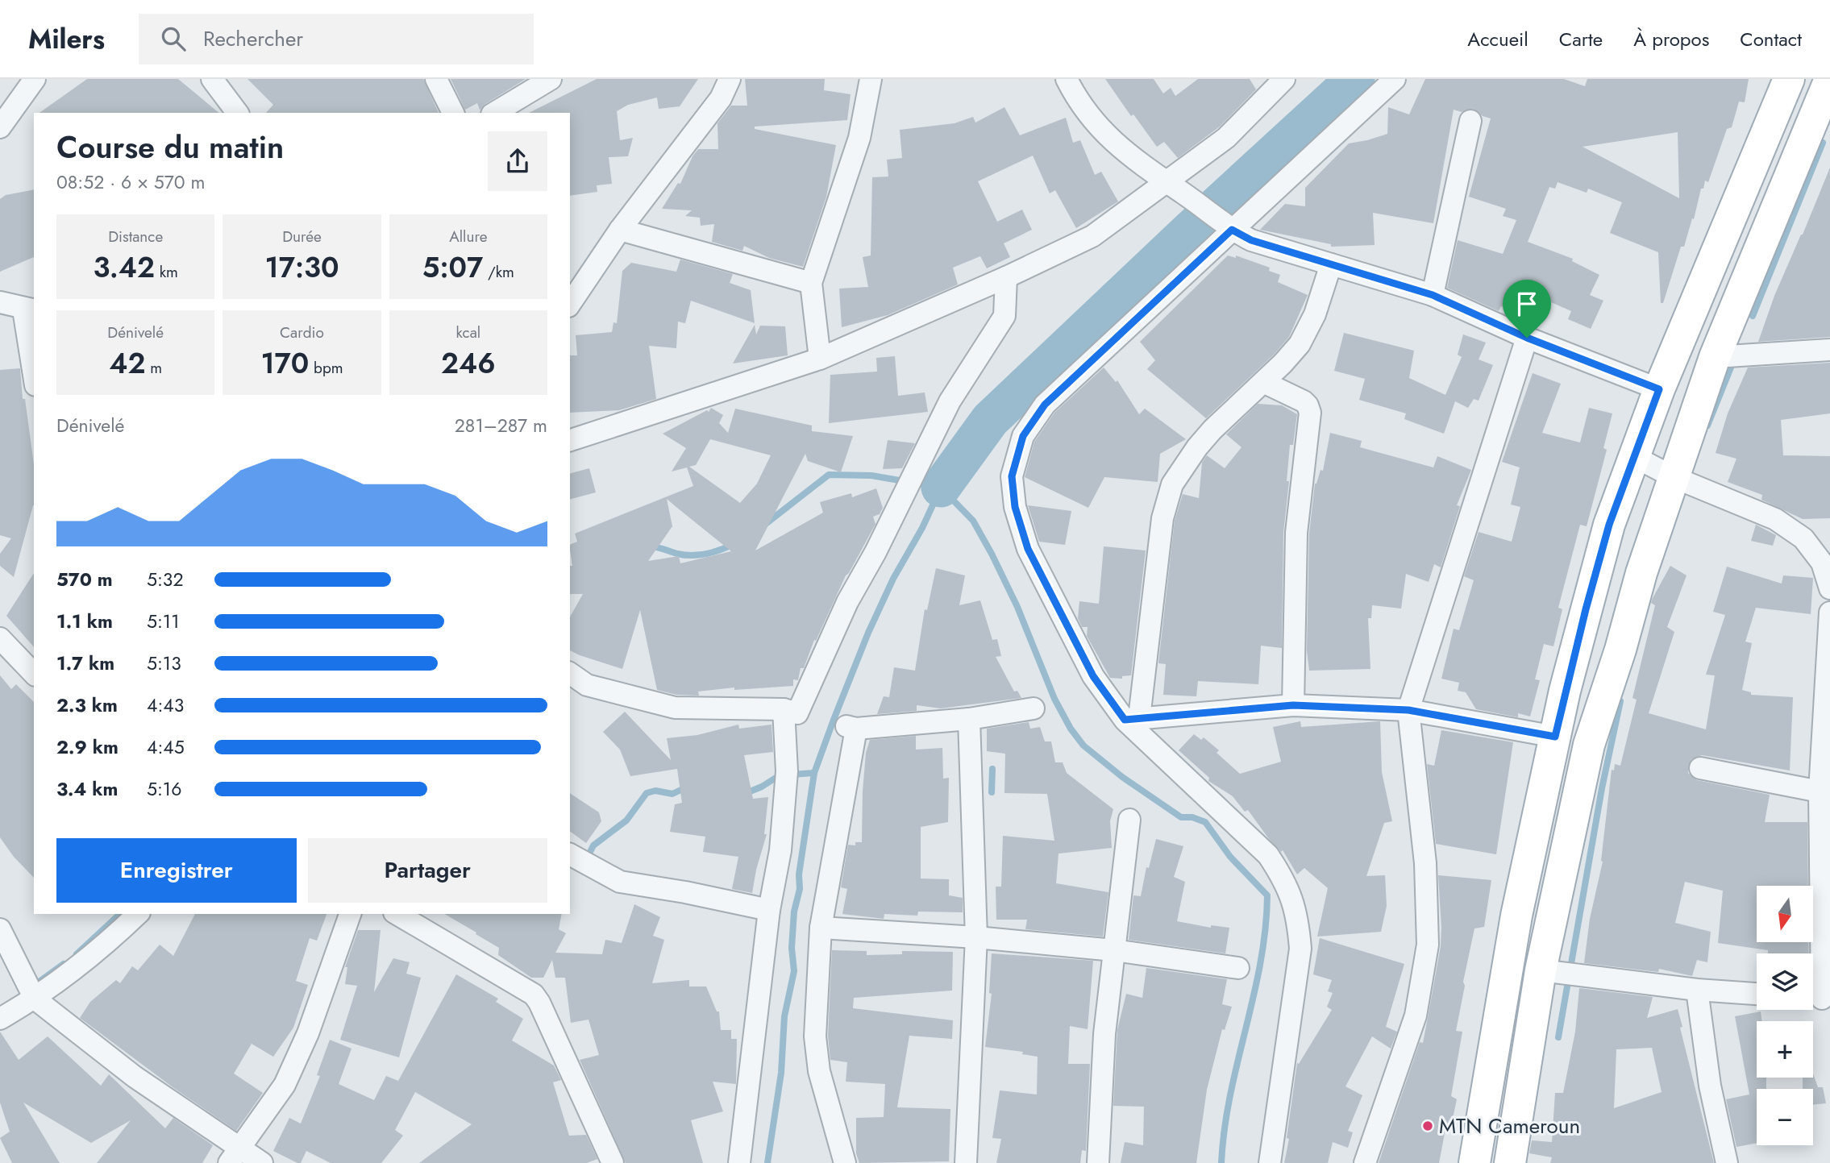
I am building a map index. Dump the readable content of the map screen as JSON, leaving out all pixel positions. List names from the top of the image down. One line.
{"places":["MTN Cameroun"],"north":"bottom","page":{"header":"Milers","search":"Rechercher","nav":["Accueil","Carte","À propos","Contact"],"heading":["Course du matin","08:52 · 6 × 570 m"],"stats":[["Distance","3.42 km"],["Durée","17:30"],["Allure","5:07 /km"],["Dénivelé","42 m"],["Cardio","170 bpm"],["kcal","246"]],"chart":["Dénivelé","281–287 m"],"list":[{"name":"570 m","note":"5:32"},{"name":"1.1 km","note":"5:11"},{"name":"1.7 km","note":"5:13"},{"name":"2.3 km","note":"4:43"},{"name":"2.9 km","note":"4:45"},{"name":"3.4 km","note":"5:16"}],"buttons":["Enregistrer","Partager"],"map_buttons":["+","−"]}}
